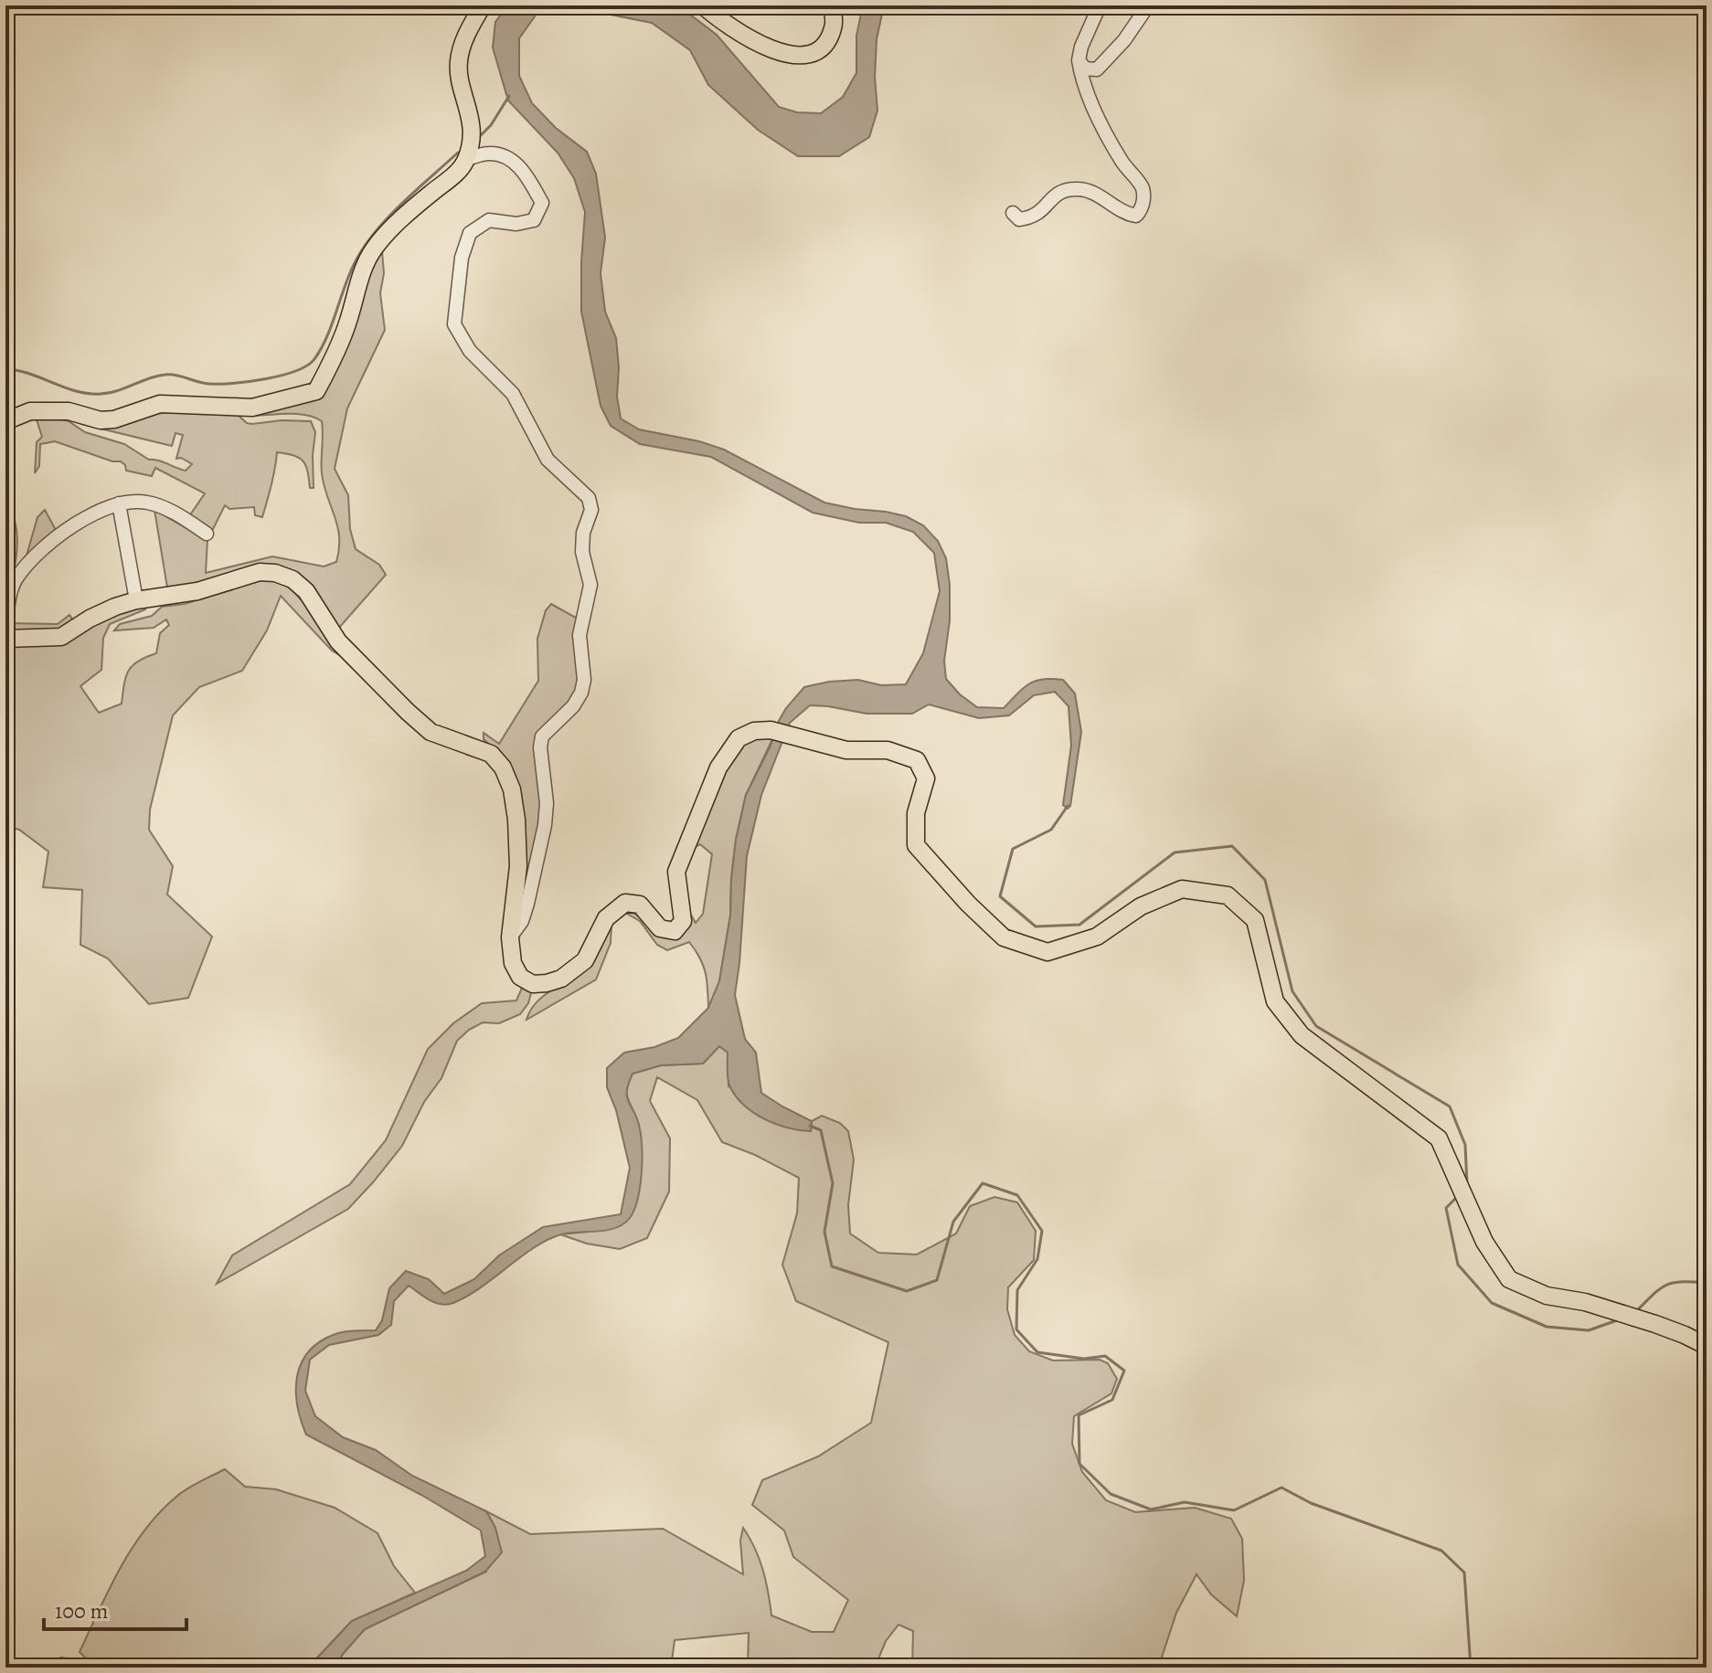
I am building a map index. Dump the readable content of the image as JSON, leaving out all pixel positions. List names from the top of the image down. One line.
{"scale_bar":"100 m"}
